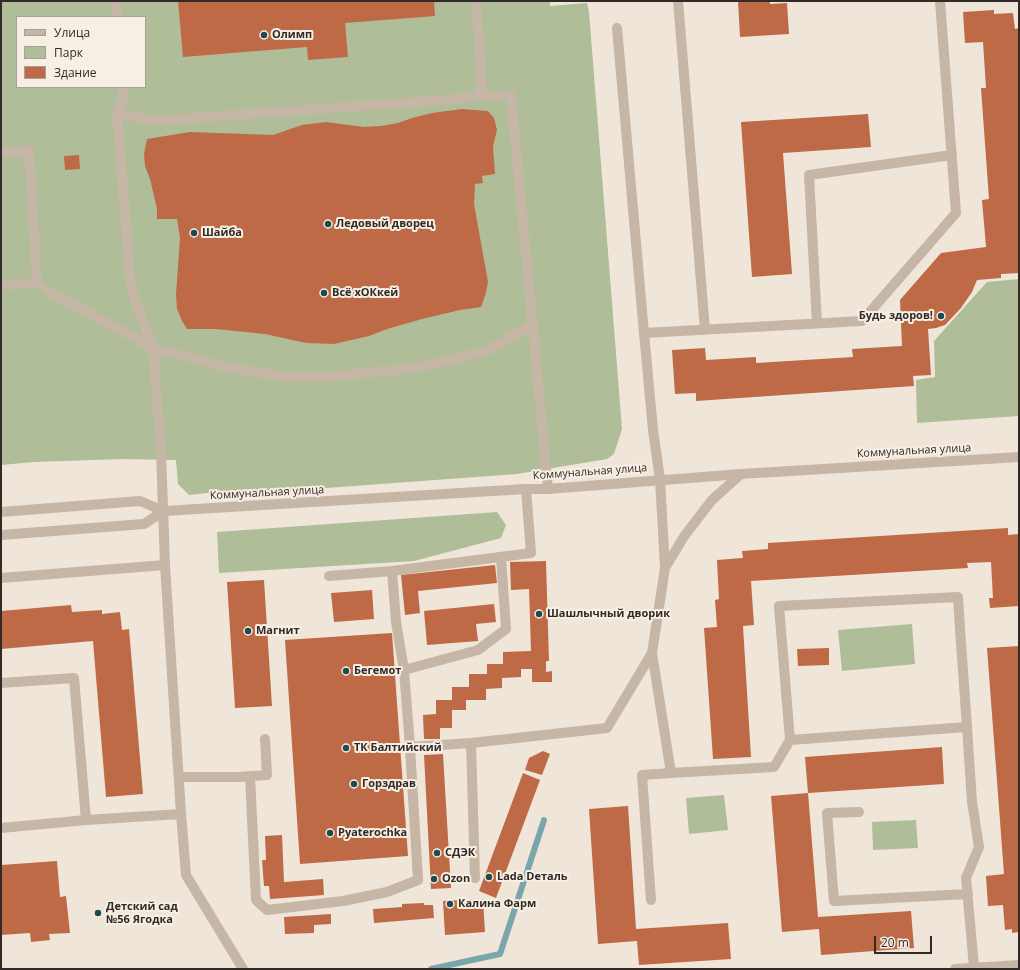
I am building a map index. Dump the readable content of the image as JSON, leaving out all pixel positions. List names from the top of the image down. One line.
{"streets":{"street":["Коммунальная улица"]},"places":["Олимп","Ледовый дворец","Шайба","Всё хОКкей","Будь здоров!","Шашлычный дворик","Магнит","Бегемот","ТК Балтийский","Горздрав","Pyaterochka","СДЭК","Lada Dеталь","Ozon","Калина Фарм","Детский сад №56 Ягодка"],"legend":["Улица","Парк","Здание"],"scale_bar":"20 m"}
